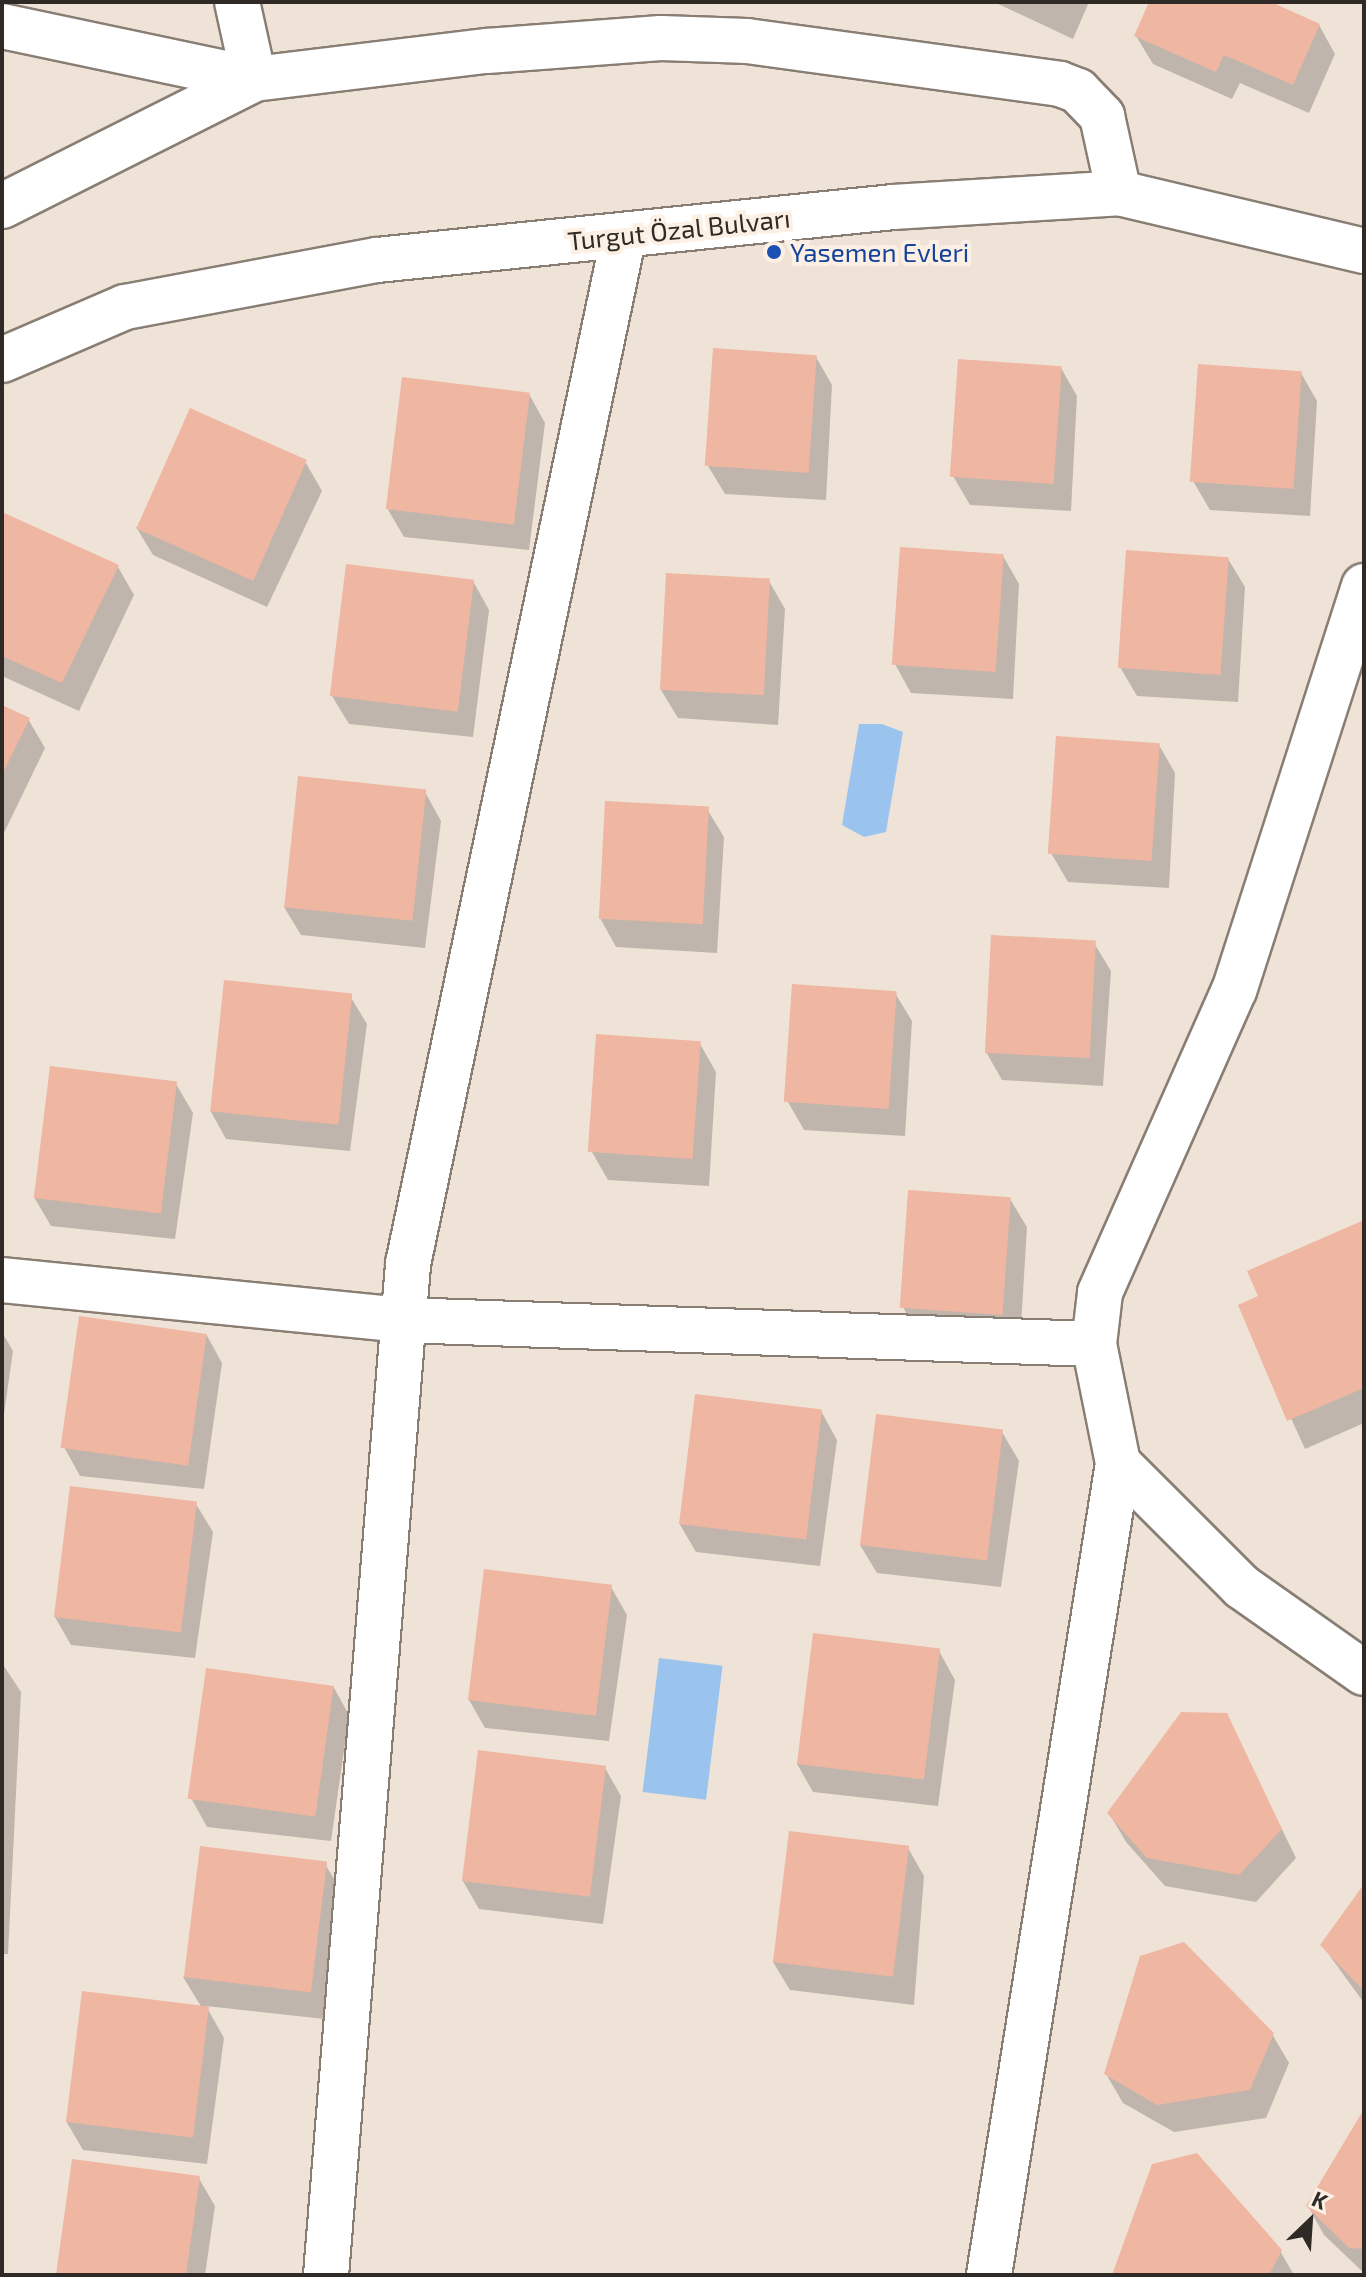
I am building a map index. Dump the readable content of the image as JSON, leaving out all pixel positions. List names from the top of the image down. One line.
{"streets":{"street":["Turgut Özal Bulvarı"]},"places":["Yasemen Evleri"],"north":"top right"}
